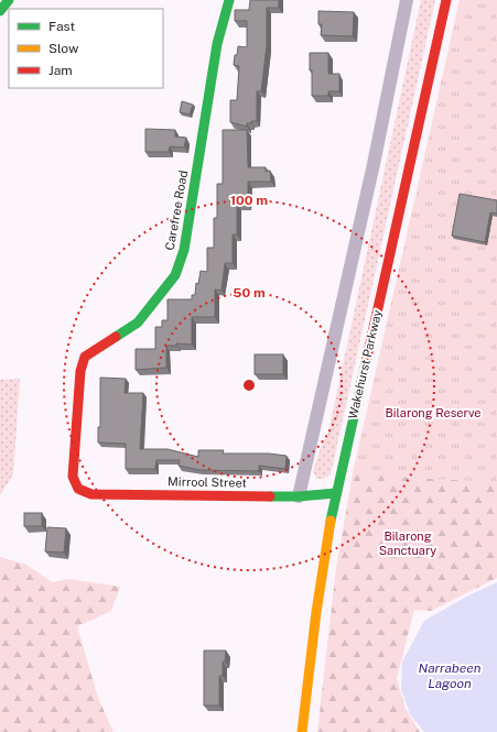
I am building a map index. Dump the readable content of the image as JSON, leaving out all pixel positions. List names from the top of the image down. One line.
{"streets":{"street":["Carefree Road","Wakehurst Parkway","Mirrool Street"]},"crossings":[["Carefree Road","Mirrool Street"],["Wakehurst Parkway","Mirrool Street"]],"water":["Narrabeen Lagoon"],"parks":["Bilarong Reserve","Bilarong Sanctuary"],"legend":["Fast","Slow","Jam"],"rings":["100 m","50 m"]}
